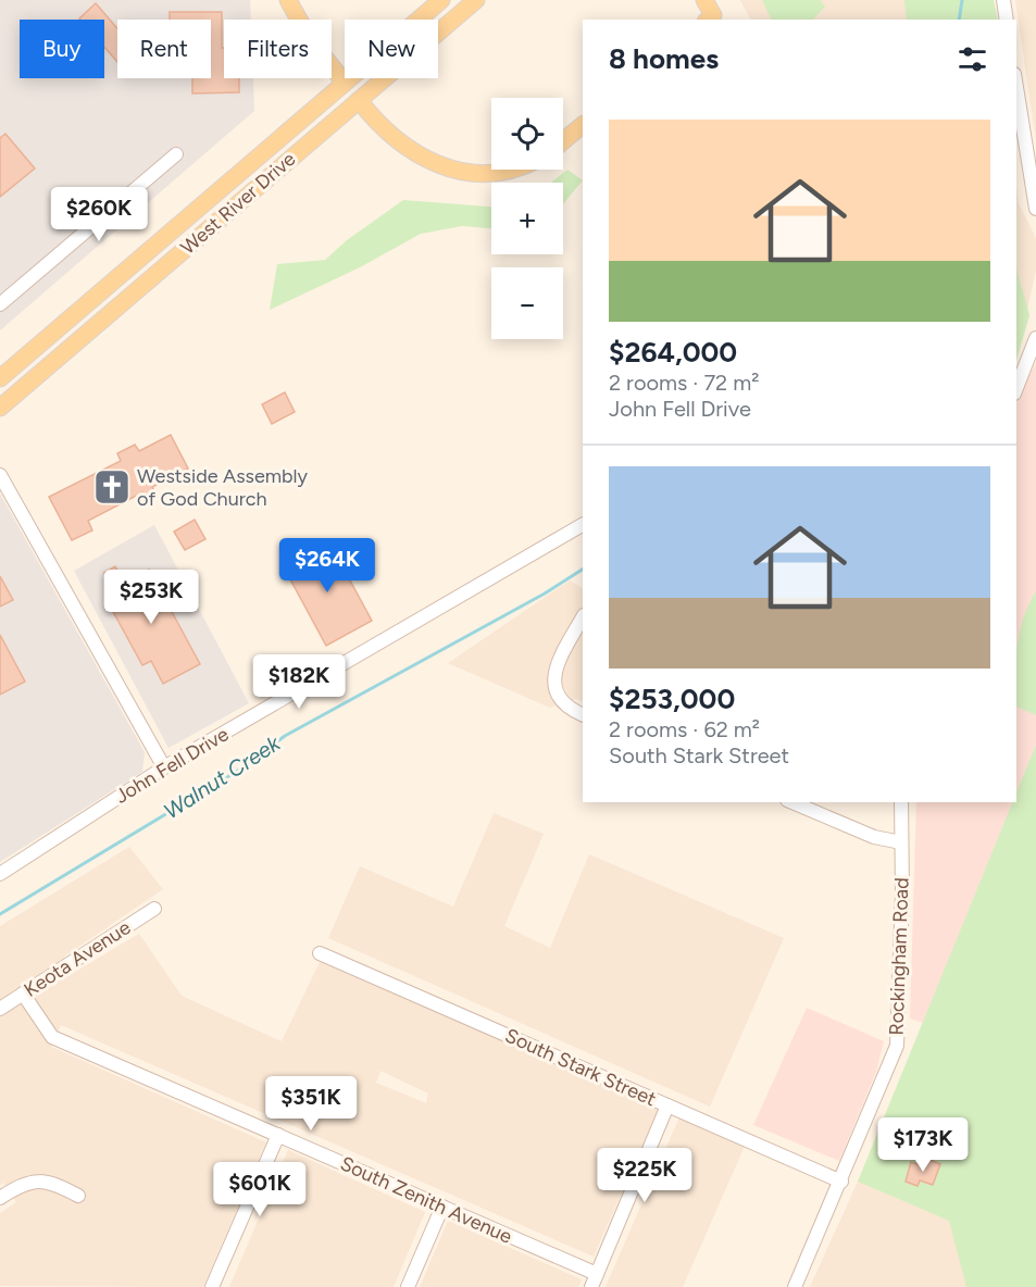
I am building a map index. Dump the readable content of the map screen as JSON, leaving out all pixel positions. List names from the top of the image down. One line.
{"streets":{"main road":["West River Drive"],"street":["John Fell Drive","Rockingham Road","Keota Avenue","South Stark Street","South Zenith Avenue"]},"crossings":[["Rockingham Road","South Stark Street"],["Keota Avenue","South Zenith Avenue"]],"water":["Walnut Creek"],"places":{"church":["Westside Assembly of God Church"]},"page":{"chip":["Buy","Rent","Filters","New"],"heading":"8 homes","map_buttons":["+","−"],"list":[{"name":"$264,000","note":"2 rooms · 72 m² · John Fell Drive"},{"name":"$253,000","note":"2 rooms · 62 m² · South Stark Street"}],"price":["$260K","$264K","$253K","$182K","$351K","$173K","$225K","$601K"]}}
